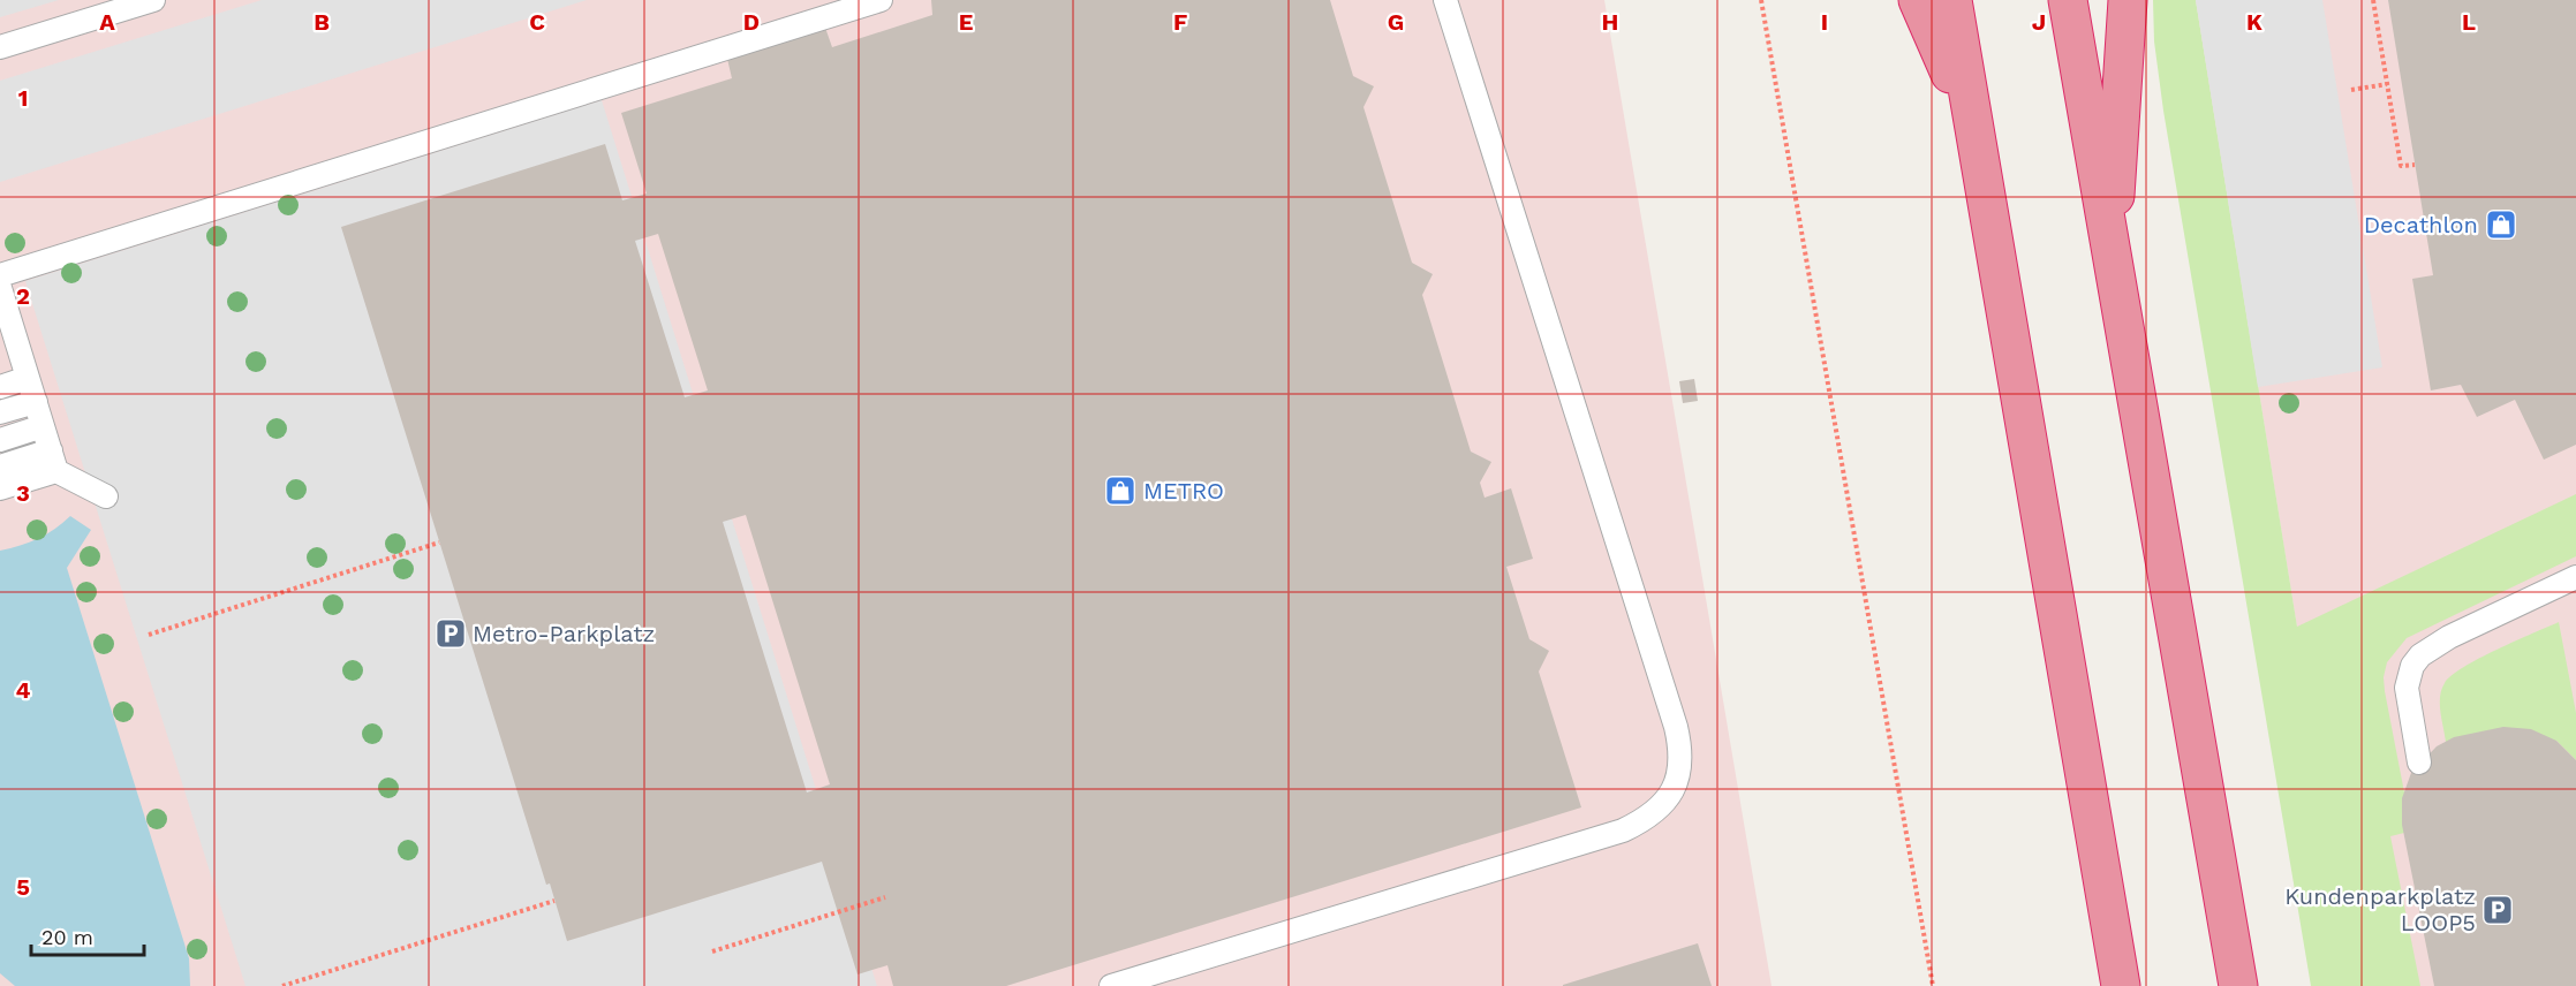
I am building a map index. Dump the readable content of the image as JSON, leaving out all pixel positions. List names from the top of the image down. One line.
{"places":{"shop":["Decathlon","METRO"],"parking":["Metro-Parkplatz","Kundenparkplatz LOOP5"]},"scale_bar":"20 m","grid":{"columns":["A","B","C","D","E","F","G","H","I","J","K","L"],"rows":["1","2","3","4","5"]}}
